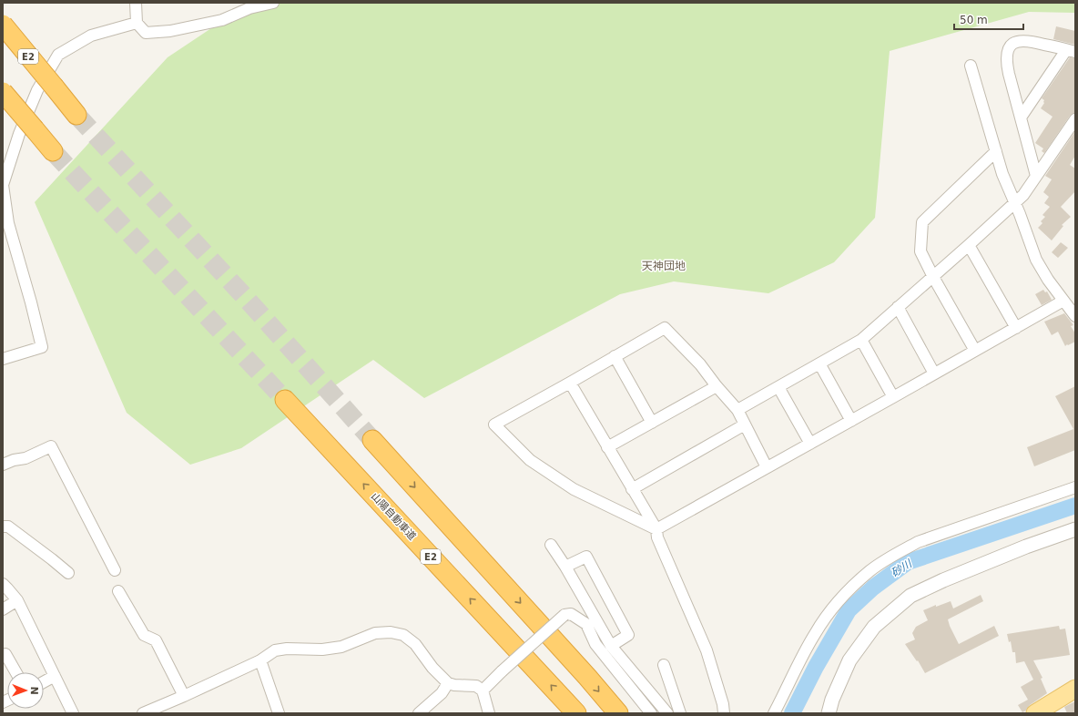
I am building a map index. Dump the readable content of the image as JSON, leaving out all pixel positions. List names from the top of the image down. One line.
{"streets":{"highway":["E2","山陽自動車道"]},"districts":["天神団地"],"water":["砂川"],"scale_bar":"50 m","north":"right"}
